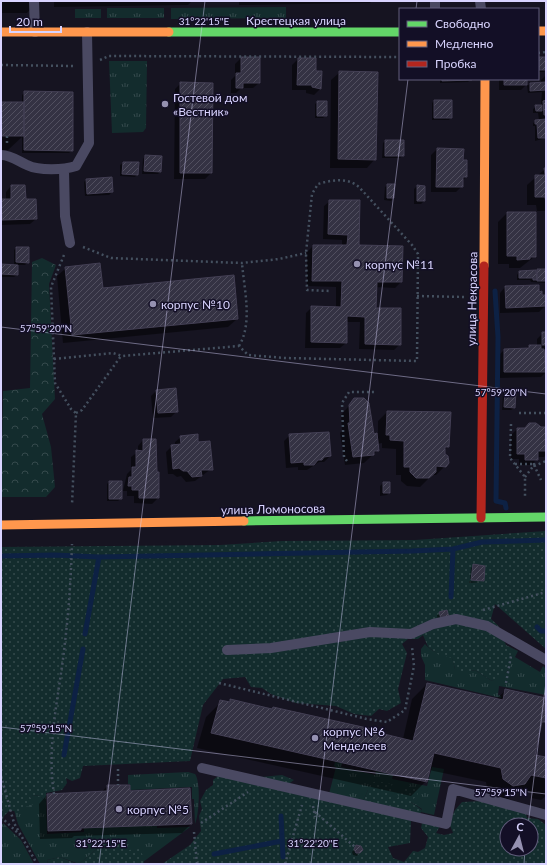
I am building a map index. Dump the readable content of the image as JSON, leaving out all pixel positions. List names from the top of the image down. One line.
{"streets":{"street":["Крестецкая улица","улица Некрасова","улица Ломоносова"]},"crossings":[["улица Некрасова","улица Ломоносова"]],"places":["Гостевой дом «Вестник»","корпус №11","корпус №10","корпус №6 Менделеев","корпус №5"],"legend":["Свободно","Медленно","Пробка"],"scale_bar":"20 m","north":"top","coordinates":["31°22'15\"E","57°59'20\"N","57°59'15\"N","31°22'20\"E"]}
